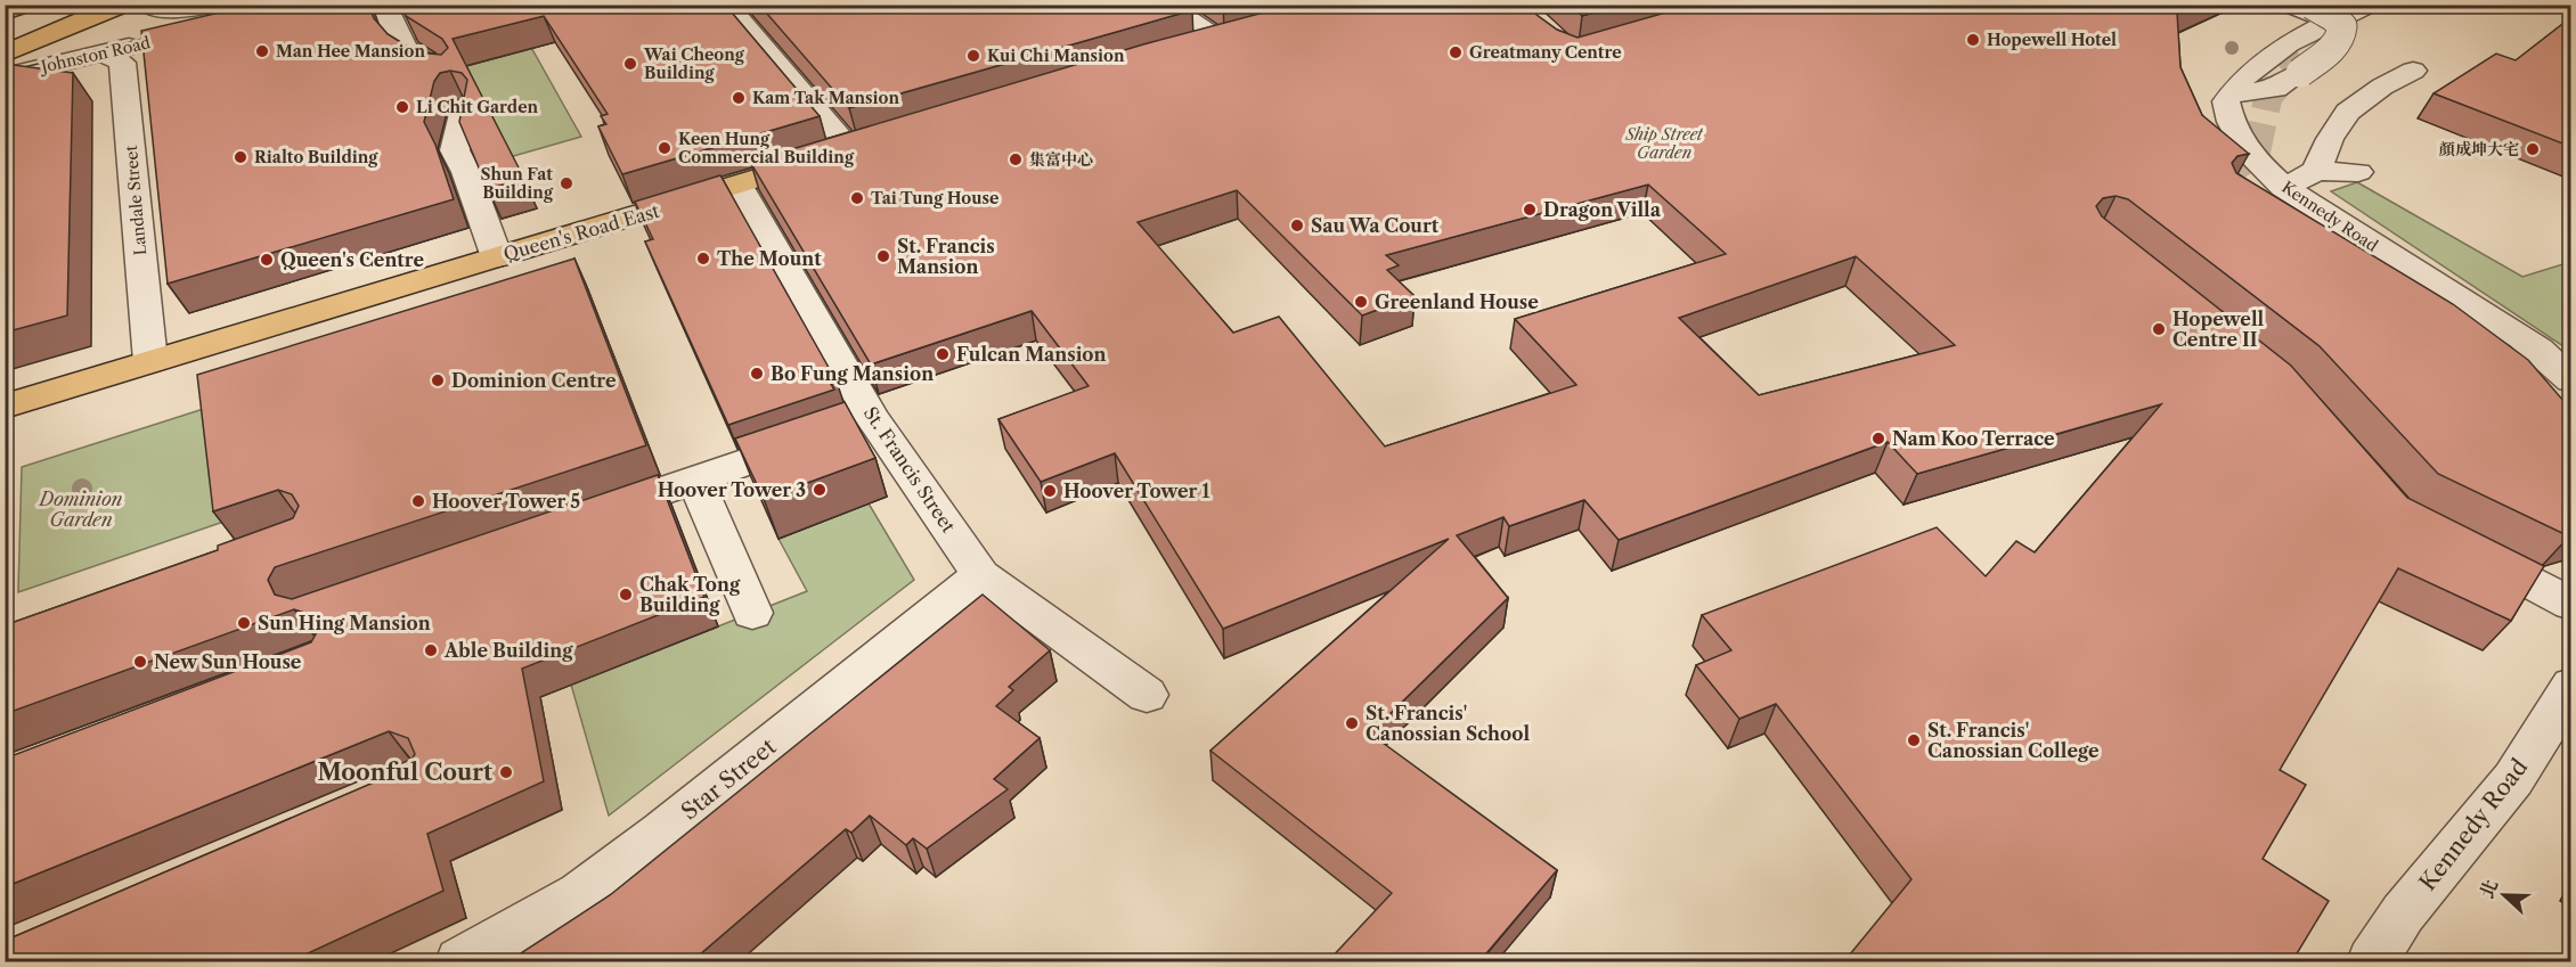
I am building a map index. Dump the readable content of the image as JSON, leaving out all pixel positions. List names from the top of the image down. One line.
{"streets":{"main road":["Queen's Road East"],"street":["Johnston Road","Landale Street","Kennedy Road","St. Francis Street","Star Street"]},"crossings":[["Johnston Road","Landale Street"],["Landale Street","Queen's Road East"],["Queen's Road East","St. Francis Street"],["St. Francis Street","Star Street"]],"parks":["Ship Street Garden","Dominion Garden"],"places":["Hopewell Hotel","Man Hee Mansion","Greatmany Centre","Kui Chi Mansion","Wai Cheong Building","Kam Tak Mansion","Li Chit Garden","Keen Hung Commercial Building","顏成坤大宅","Rialto Building","集富中心","Shun Fat Building","Tai Tung House","Dragon Villa","Sau Wa Court","St. Francis Mansion","The Mount","Queen's Centre","Greenland House","Hopewell Centre II","Fulcan Mansion","Bo Fung Mansion","Dominion Centre","Nam Koo Terrace","Hoover Tower 3","Hoover Tower 1","Hoover Tower 5","Chak Tong Building","Sun Hing Mansion","Able Building","New Sun House","St. Francis' Canossian School","St. Francis' Canossian College","Moonful Court"],"north":"left"}
